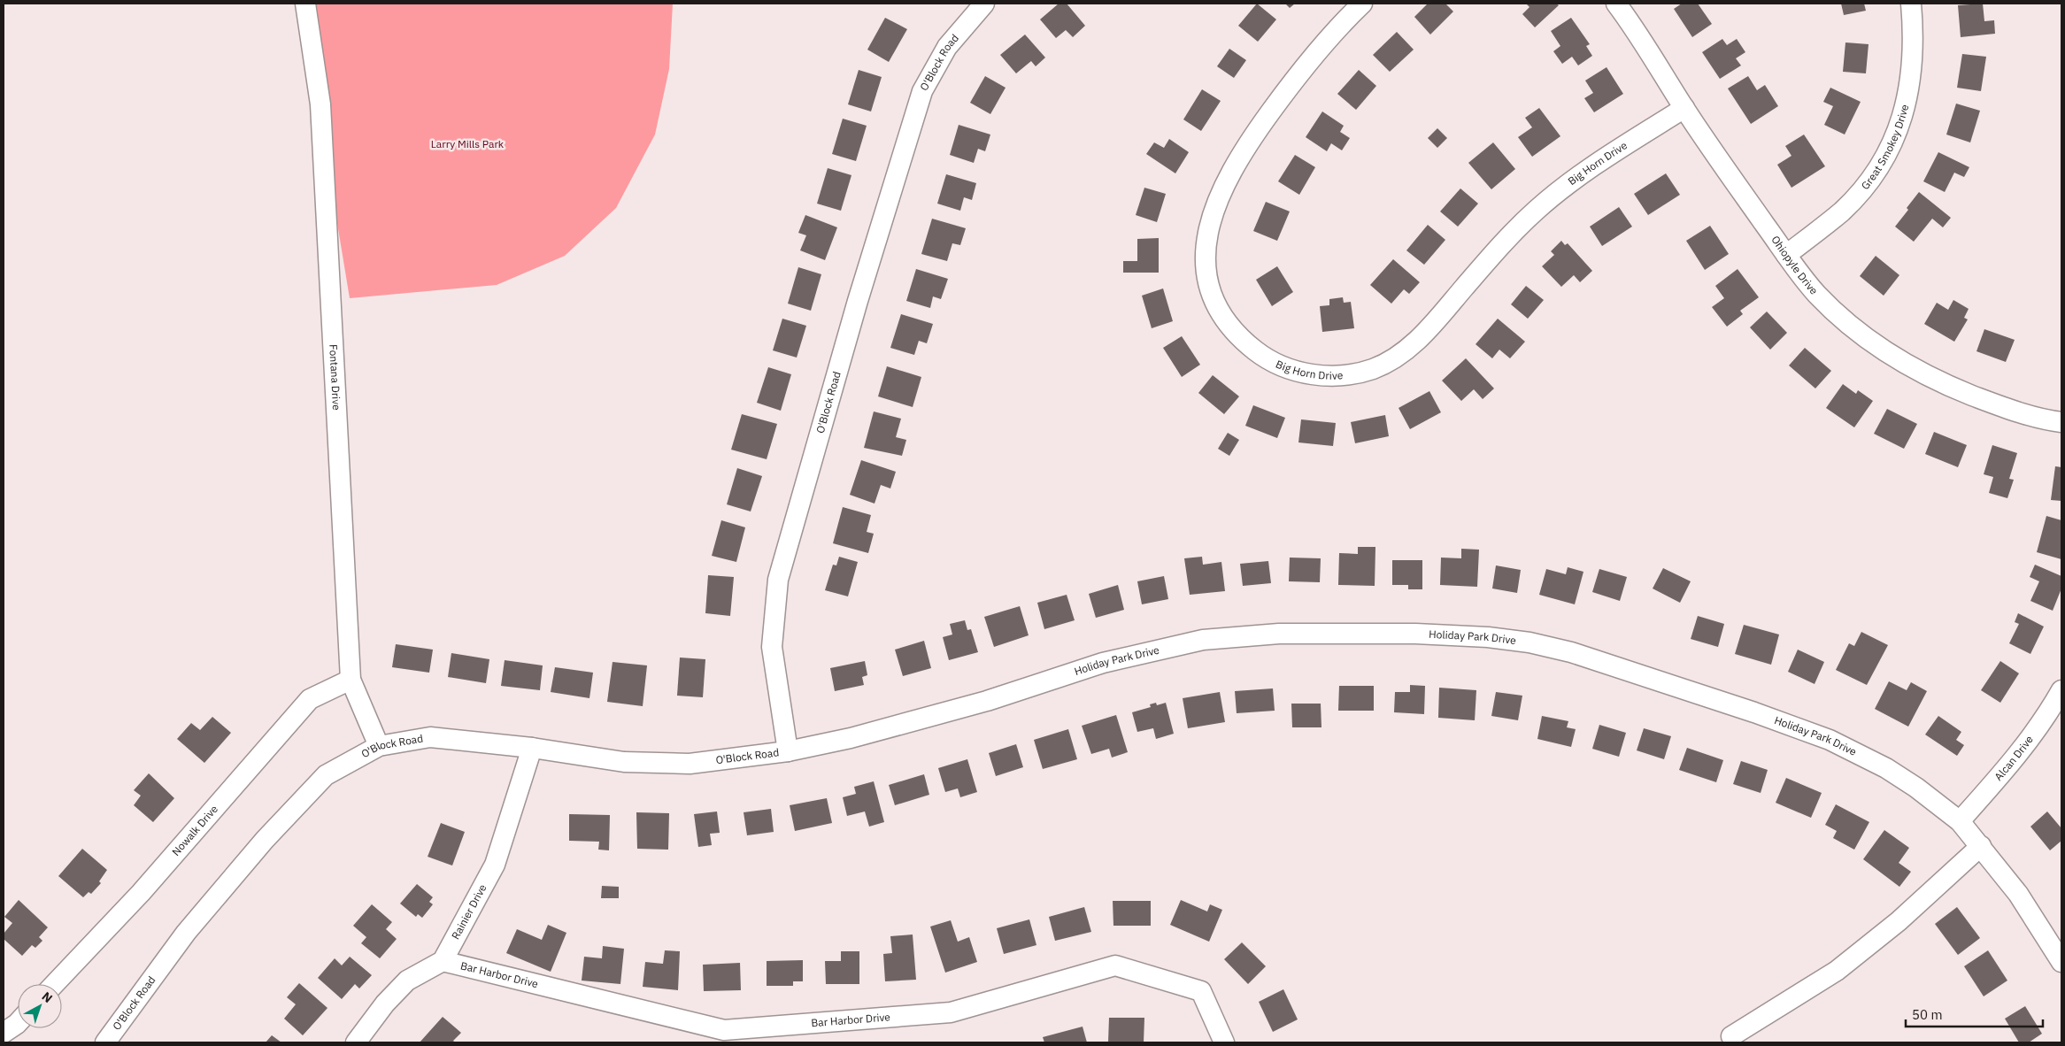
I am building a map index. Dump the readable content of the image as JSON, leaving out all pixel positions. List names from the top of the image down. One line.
{"streets":{"street":["O'Block Road","Great Smokey Drive","Big Horn Drive","Ohiopyle Drive","Fontana Drive","Holiday Park Drive","Alcan Drive","Nowalk Drive","Rainier Drive","Bar Harbor Drive"]},"crossings":[["O'Block Road","Fontana Drive"],["O'Block Road","Holiday Park Drive"],["O'Block Road","Rainier Drive"],["Great Smokey Drive","Ohiopyle Drive"],["Big Horn Drive","Ohiopyle Drive"],["Fontana Drive","Nowalk Drive"],["Holiday Park Drive","Alcan Drive"],["Rainier Drive","Bar Harbor Drive"]],"parks":["Larry Mills Park"],"scale_bar":"50 m","north":"top right"}
